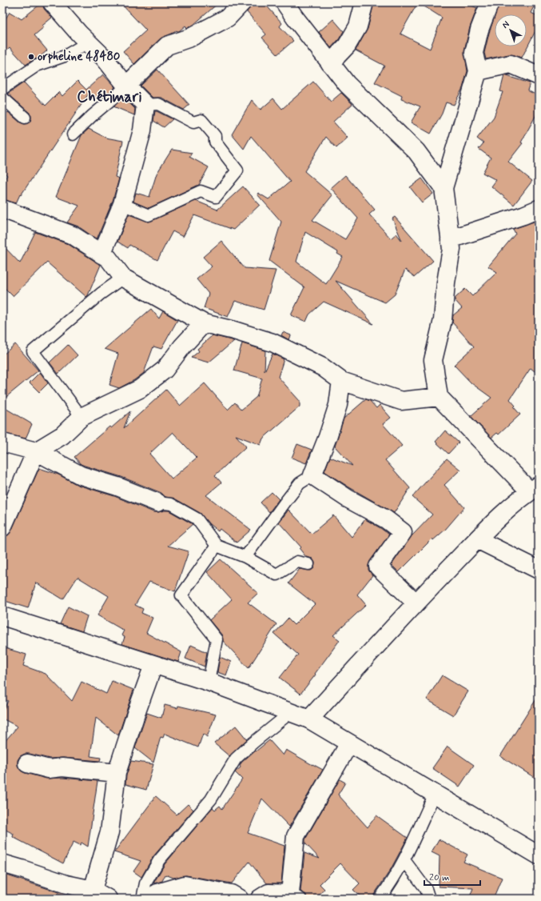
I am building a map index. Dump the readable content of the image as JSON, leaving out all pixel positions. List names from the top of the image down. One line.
{"districts":["Chétimari"],"places":["orpheline 48480"],"scale_bar":"20 m","north":"top left"}
